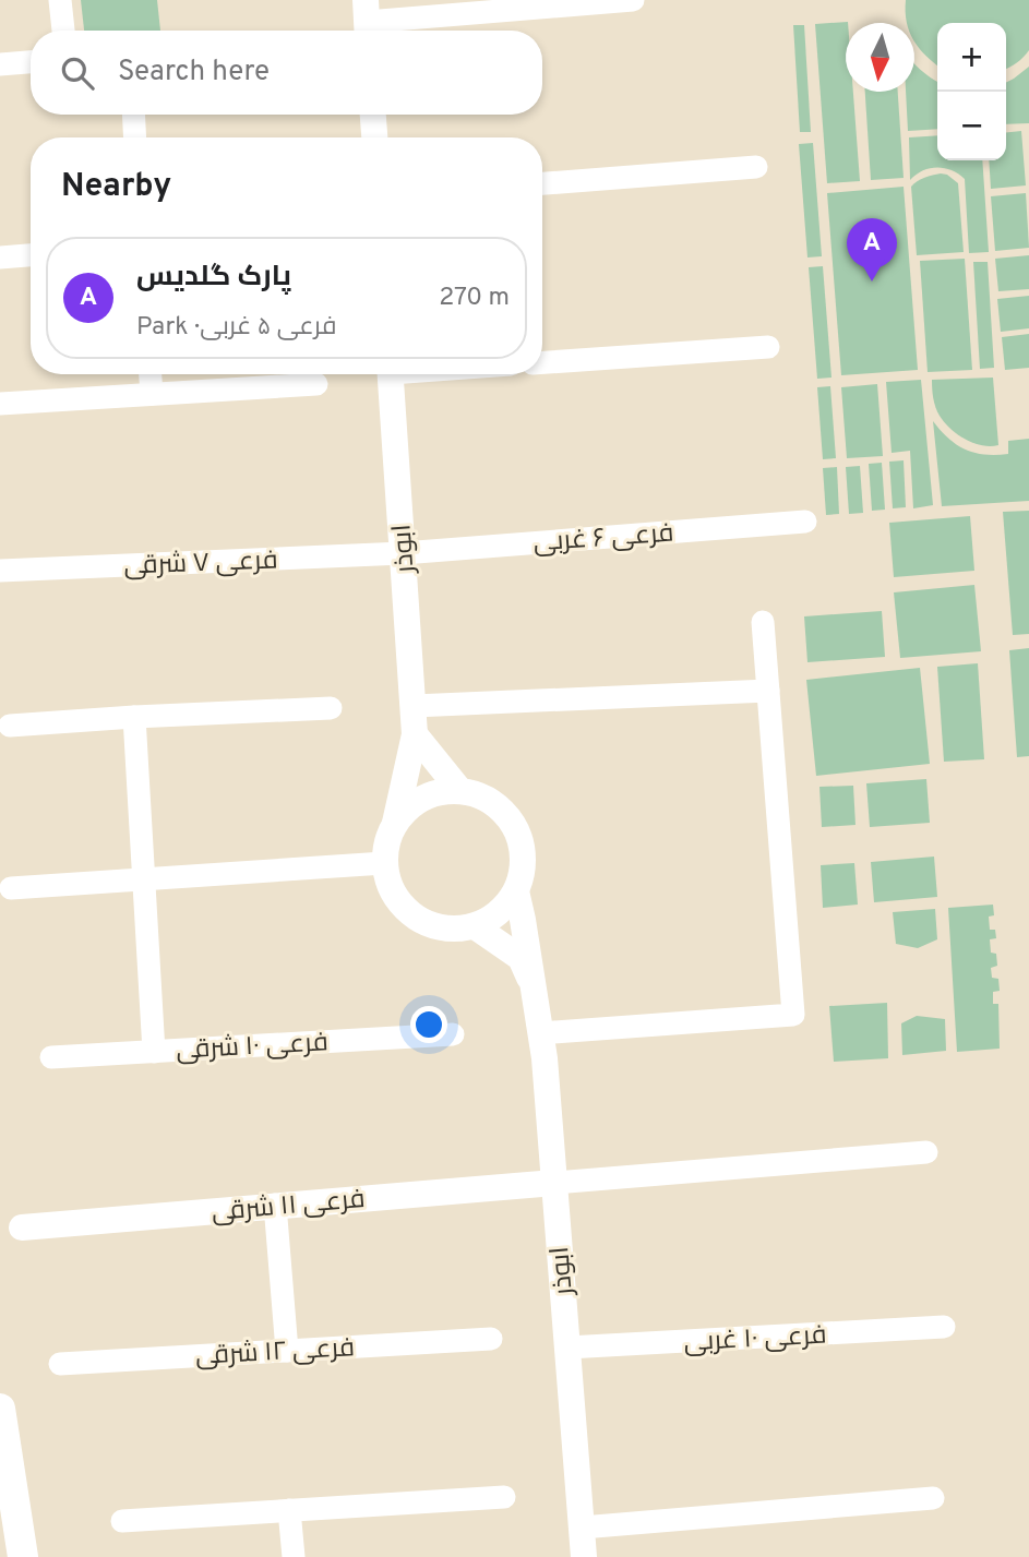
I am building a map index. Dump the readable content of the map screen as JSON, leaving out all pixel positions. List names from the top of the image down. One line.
{"streets":{"street":["فرعی ۶ غربی","ابوذر","فرعی ۷ شرقی","فرعی ۱۰ شرقی","فرعی ۱۱ شرقی","فرعی ۱۰ غربی","فرعی ۱۲ شرقی"]},"crossings":[["فرعی ۶ غربی","ابوذر"],["فرعی ۶ غربی","فرعی ۷ شرقی"],["ابوذر","فرعی ۷ شرقی"],["ابوذر","فرعی ۱۱ شرقی"],["ابوذر","فرعی ۱۰ غربی"]],"north":"bottom","page":{"map_buttons":["+","−"],"search":"Search here","heading":"Nearby","pins":"A","list":[{"mark":"A","name":"پارک گلدیس","note":"Park · فرعی ۵ غربی","value":"270 m"}]}}
